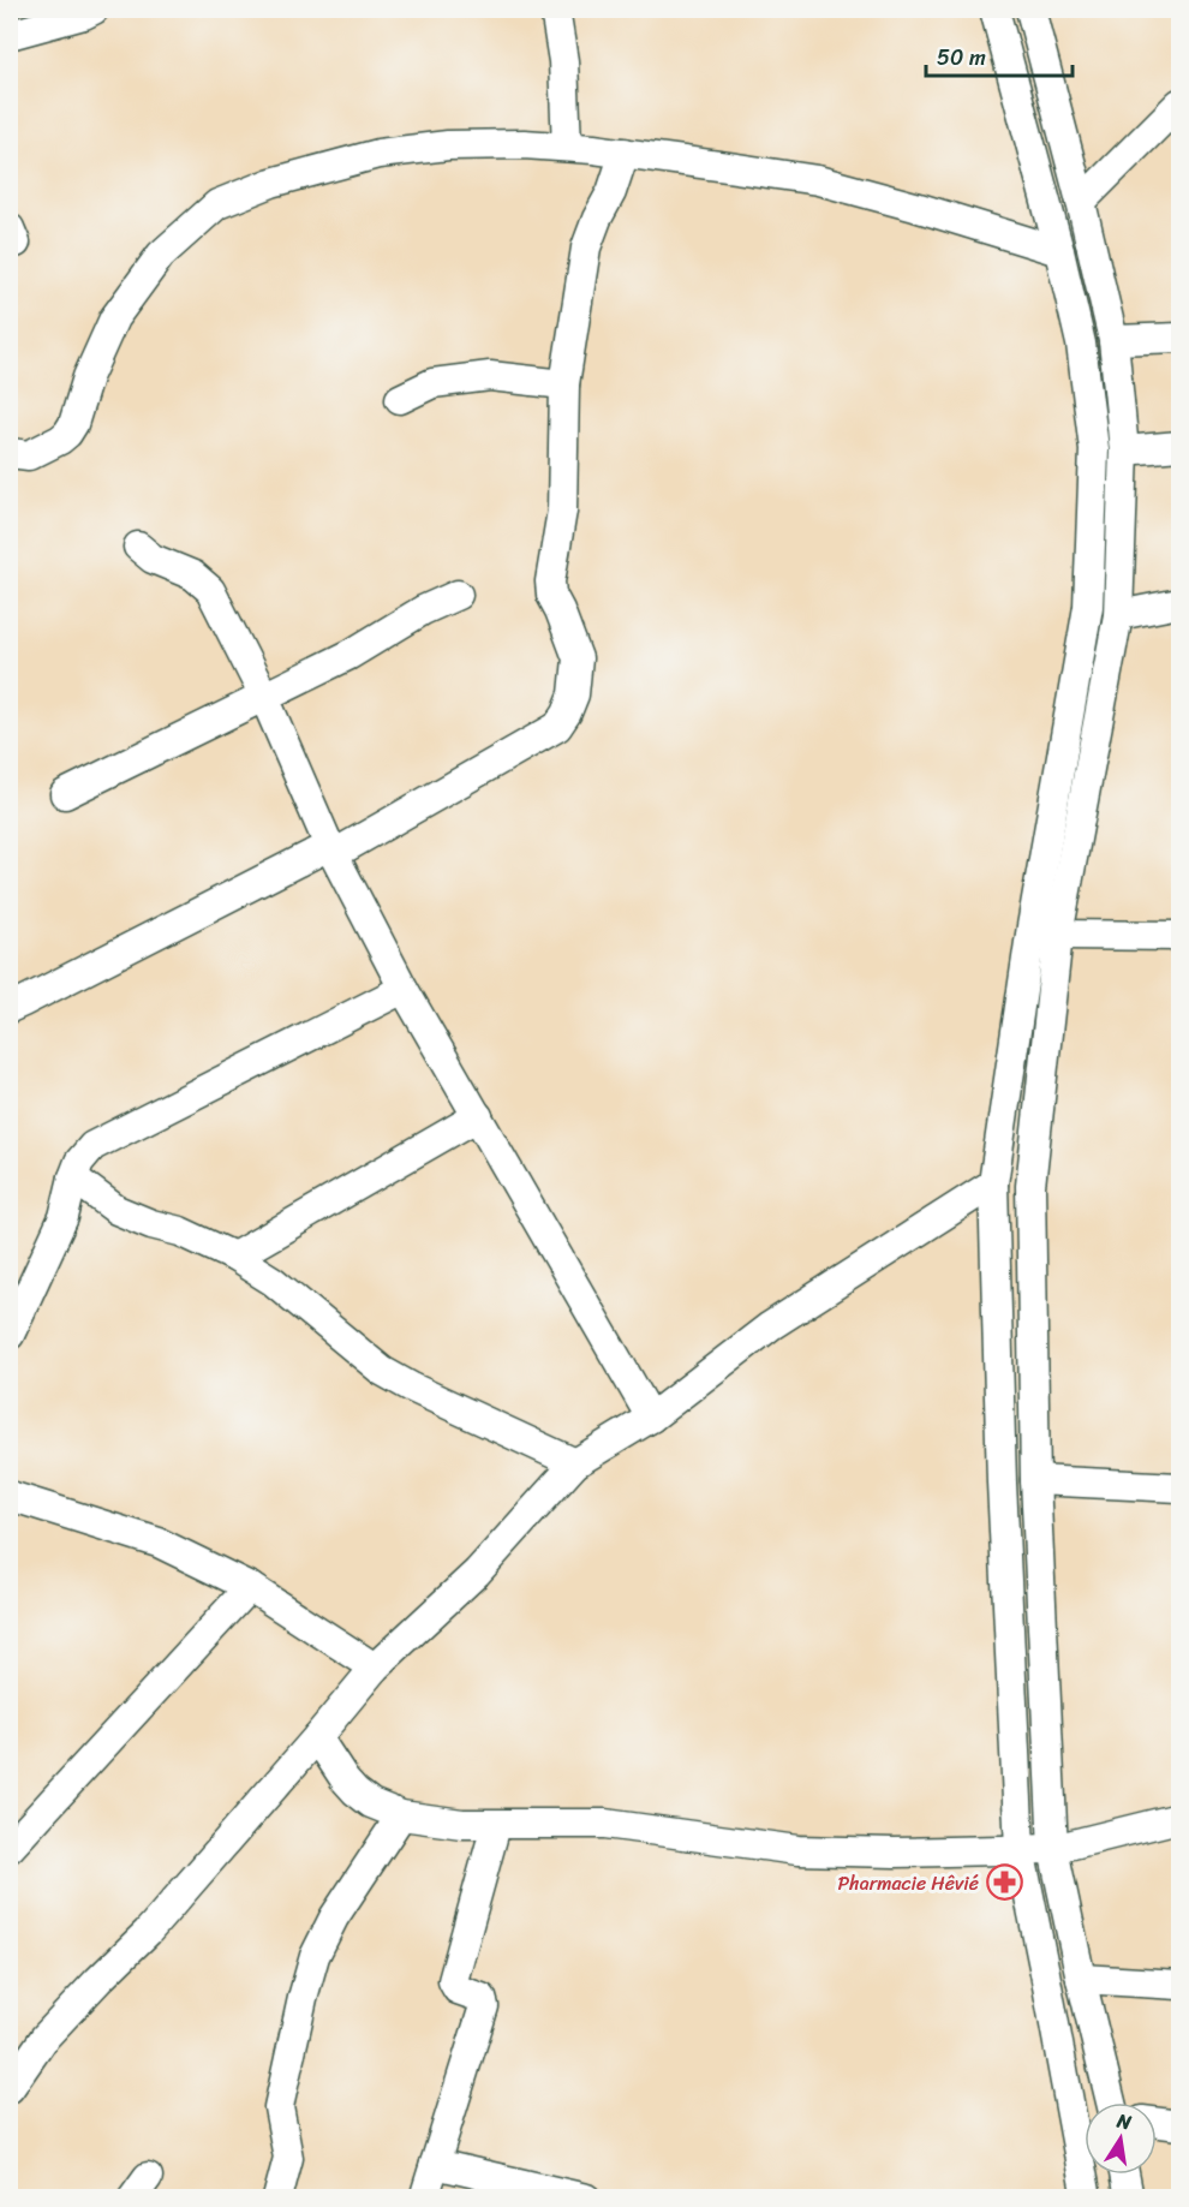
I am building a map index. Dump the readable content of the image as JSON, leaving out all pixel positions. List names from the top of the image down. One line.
{"places":{"pharmacy":["Pharmacie Hêvié"]},"scale_bar":"50 m","north":"top"}
